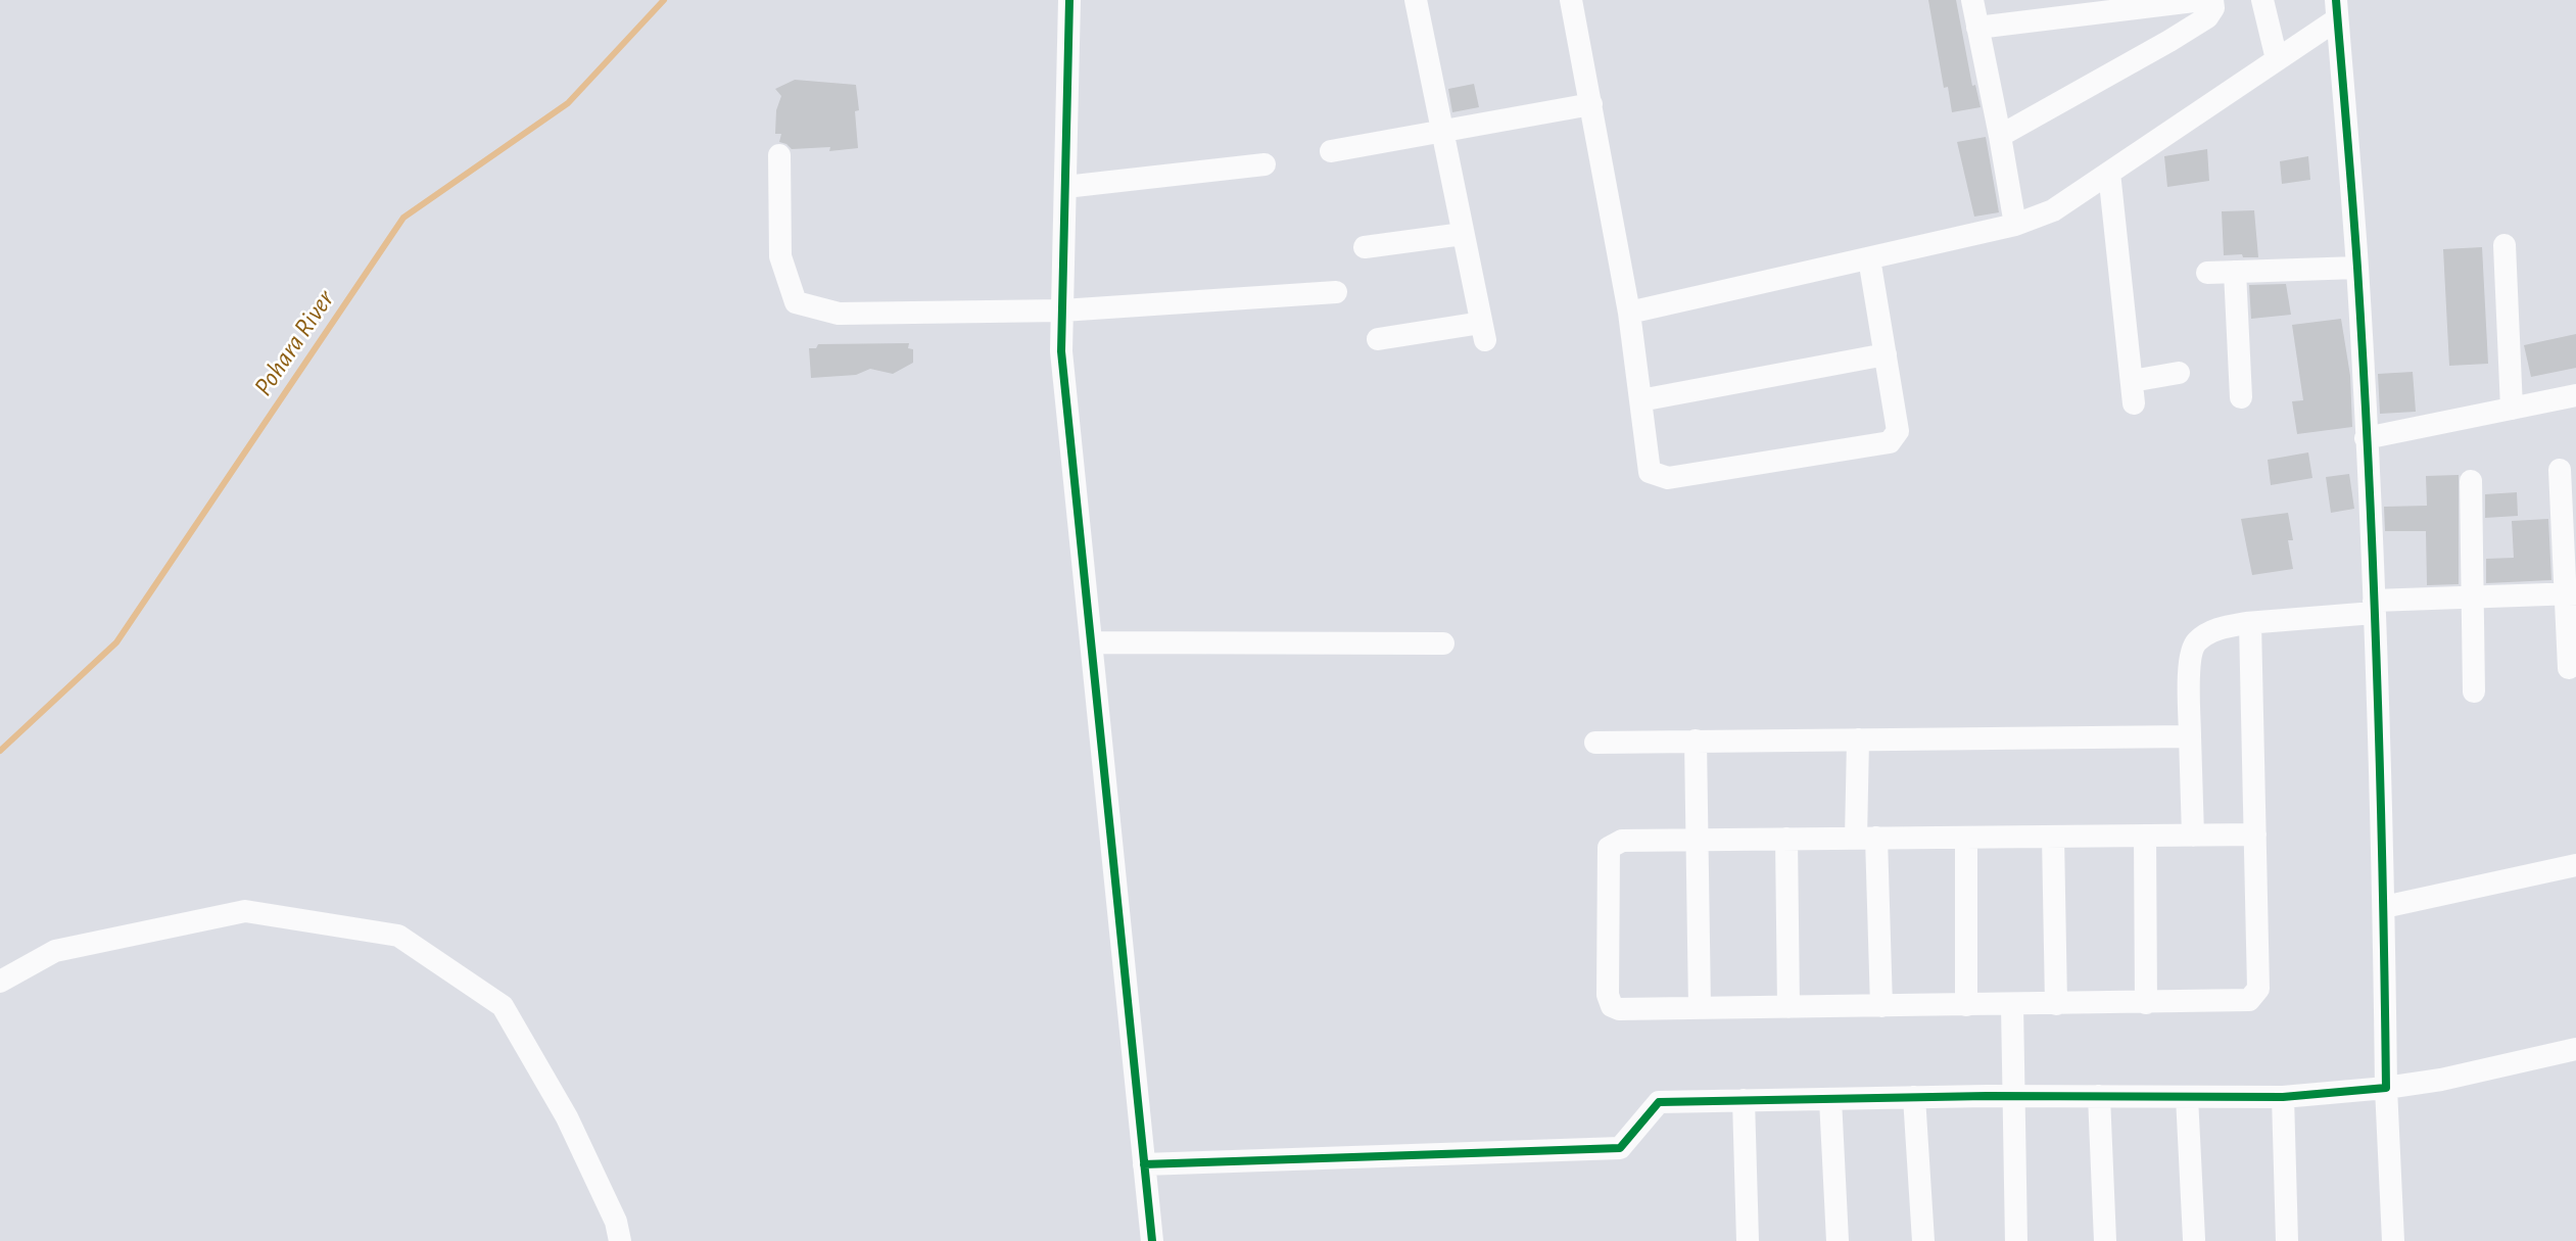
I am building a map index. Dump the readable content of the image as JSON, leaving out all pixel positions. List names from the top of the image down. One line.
{"water":["Pohara River"]}
